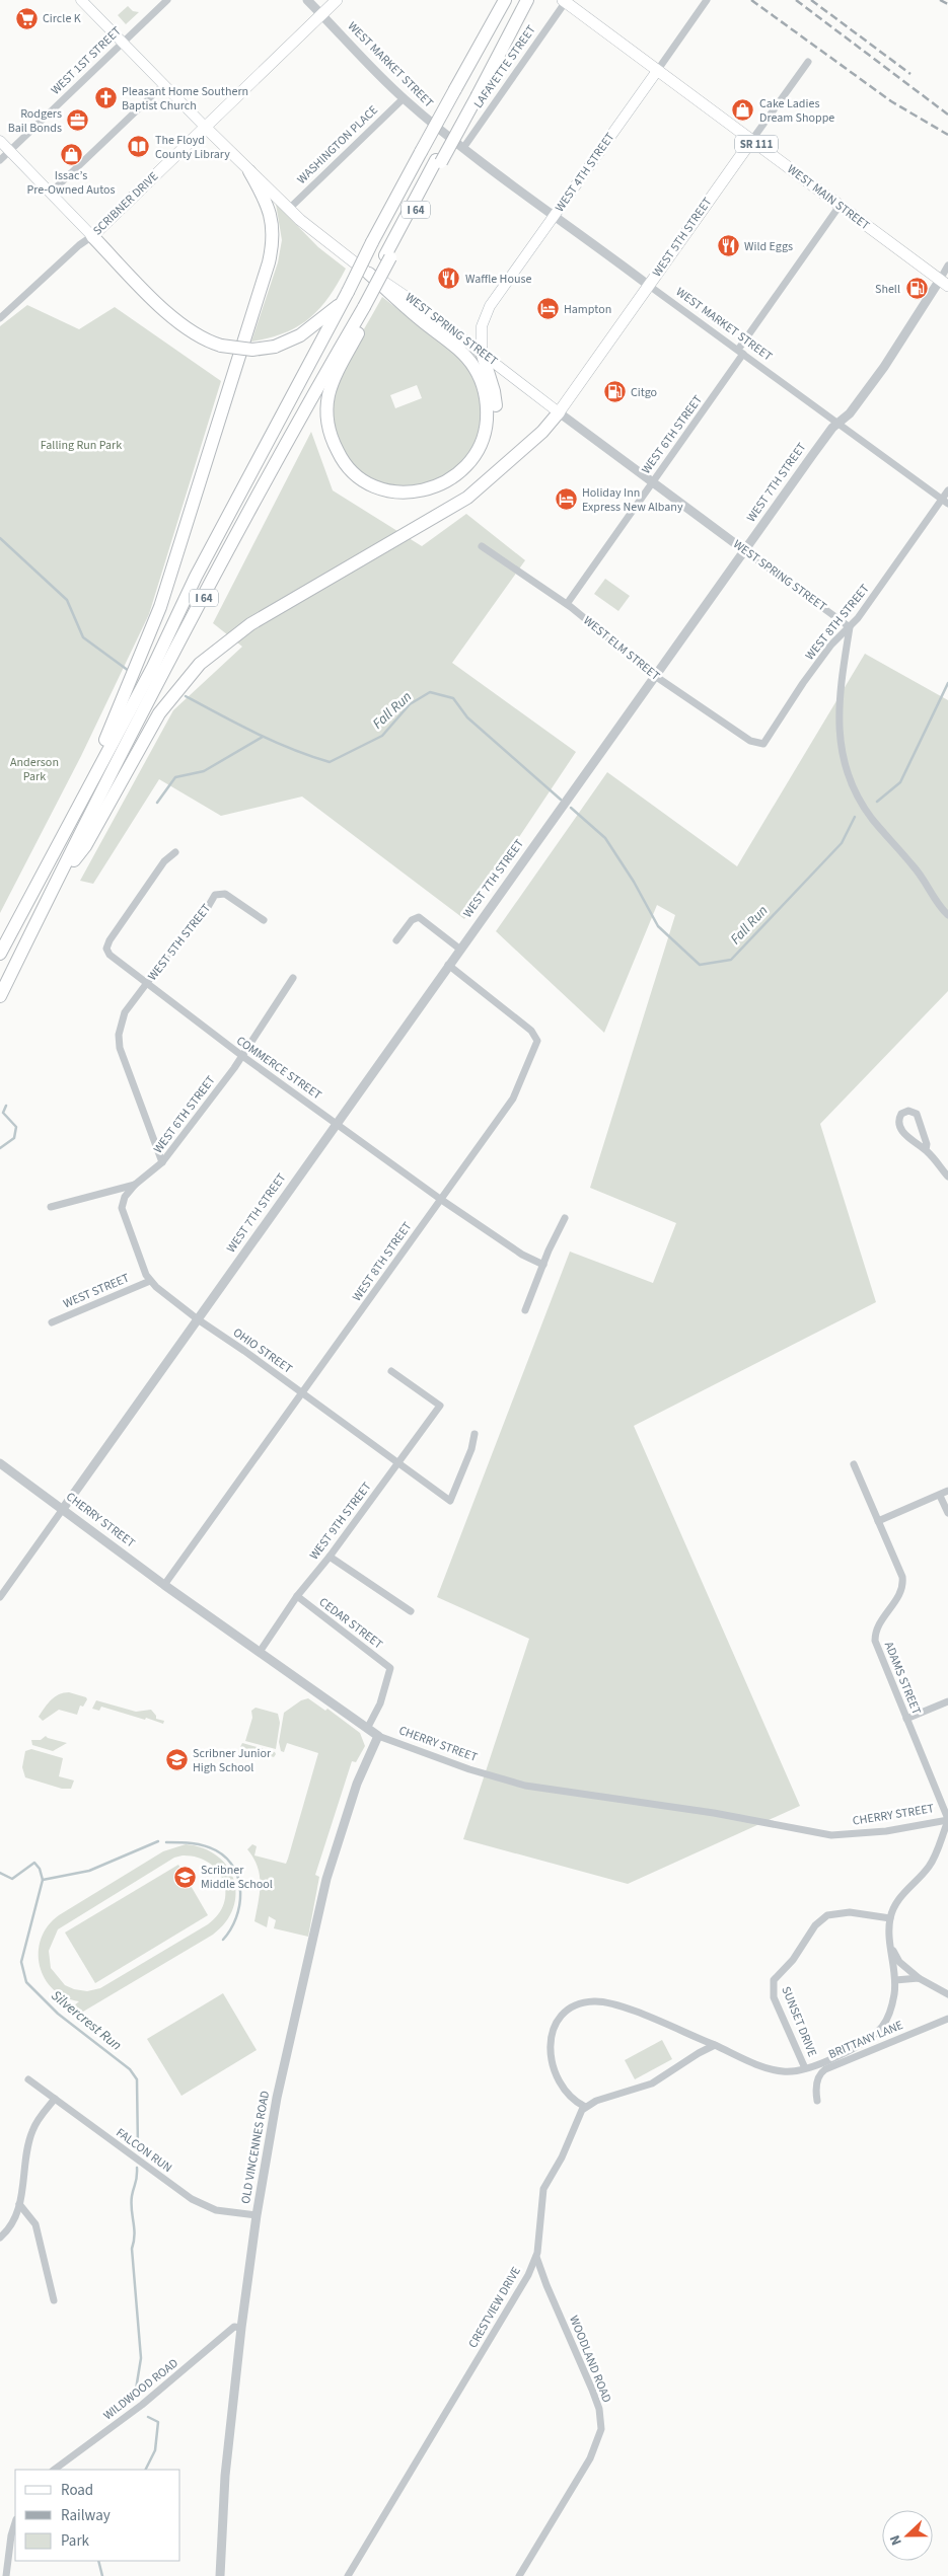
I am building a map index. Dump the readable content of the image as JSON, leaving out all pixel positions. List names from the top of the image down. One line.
{"streets":{"highway":["I 64"],"main road":["SR 111","WEST 4TH STREET","WEST MAIN STREET","SCRIBNER DRIVE","WEST 5TH STREET","WEST SPRING STREET"],"street":["WEST 1ST STREET","WEST MARKET STREET","LAFAYETTE STREET","WASHINGTON PLACE","WEST 6TH STREET","WEST 7TH STREET","WEST 8TH STREET","WEST ELM STREET","COMMERCE STREET","WEST STREET","OHIO STREET","CHERRY STREET","WEST 9TH STREET","CEDAR STREET","ADAMS STREET","SUNSET DRIVE","BRITTANY LANE","OLD VINCENNES ROAD","FALCON RUN","CRESTVIEW DRIVE","WOODLAND ROAD","WILDWOOD ROAD"]},"crossings":[["WEST 1ST STREET","WEST SPRING STREET"],["WEST MARKET STREET","LAFAYETTE STREET"],["WEST MARKET STREET","WASHINGTON PLACE"],["WEST MARKET STREET","WEST 4TH STREET"],["WEST MARKET STREET","SCRIBNER DRIVE"],["WEST MARKET STREET","WEST 5TH STREET"],["WEST MARKET STREET","WEST 6TH STREET"],["WEST MARKET STREET","WEST 7TH STREET"],["WEST MARKET STREET","WEST 8TH STREET"],["LAFAYETTE STREET","WEST MAIN STREET"],["WASHINGTON PLACE","WEST SPRING STREET"],["WEST 4TH STREET","WEST MAIN STREET"],["WEST 4TH STREET","WEST SPRING STREET"],["WEST MAIN STREET","WEST 5TH STREET"],["WEST MAIN STREET","WEST 6TH STREET"],["WEST MAIN STREET","WEST 7TH STREET"],["SCRIBNER DRIVE","WEST SPRING STREET"],["WEST 5TH STREET","WEST SPRING STREET"],["WEST 5TH STREET","WEST 6TH STREET"],["WEST 5TH STREET","COMMERCE STREET"],["WEST SPRING STREET","WEST 6TH STREET"],["WEST SPRING STREET","WEST 7TH STREET"],["WEST SPRING STREET","WEST 8TH STREET"],["WEST 6TH STREET","WEST ELM STREET"],["WEST 6TH STREET","COMMERCE STREET"],["WEST 6TH STREET","OHIO STREET"],["WEST 7TH STREET","WEST 8TH STREET"],["WEST 7TH STREET","WEST ELM STREET"],["WEST 7TH STREET","COMMERCE STREET"],["WEST 7TH STREET","OHIO STREET"],["WEST 7TH STREET","CHERRY STREET"],["WEST 8TH STREET","WEST ELM STREET"],["WEST 8TH STREET","COMMERCE STREET"],["WEST 8TH STREET","OHIO STREET"],["WEST 8TH STREET","CHERRY STREET"],["WEST STREET","OHIO STREET"],["OHIO STREET","WEST 9TH STREET"],["CHERRY STREET","WEST 9TH STREET"],["CHERRY STREET","CEDAR STREET"],["CHERRY STREET","ADAMS STREET"],["CHERRY STREET","SUNSET DRIVE"],["CHERRY STREET","OLD VINCENNES ROAD"],["WEST 9TH STREET","CEDAR STREET"],["ADAMS STREET","SUNSET DRIVE"],["SUNSET DRIVE","CRESTVIEW DRIVE"],["OLD VINCENNES ROAD","FALCON RUN"],["OLD VINCENNES ROAD","WILDWOOD ROAD"],["CRESTVIEW DRIVE","WOODLAND ROAD"]],"water":["Fall Run","Silvercrest Run"],"parks":["Falling Run Park","Anderson Park"],"places":{"supermarket":["Circle K"],"church":["Pleasant Home Southern Baptist Church"],"shop":["Cake Ladies Dream Shoppe","Issac’s Pre-Owned Autos"],"office":["Rodgers Bail Bonds"],"library":["The Floyd County Library"],"restaurant":["Wild Eggs","Waffle House"],"fuel station":["Shell","Citgo"],"hotel":["Hampton","Holiday Inn Express New Albany"],"school or university":["Scribner Junior High School","Scribner Middle School"]},"legend":["Road","Railway","Park"],"north":"left"}
